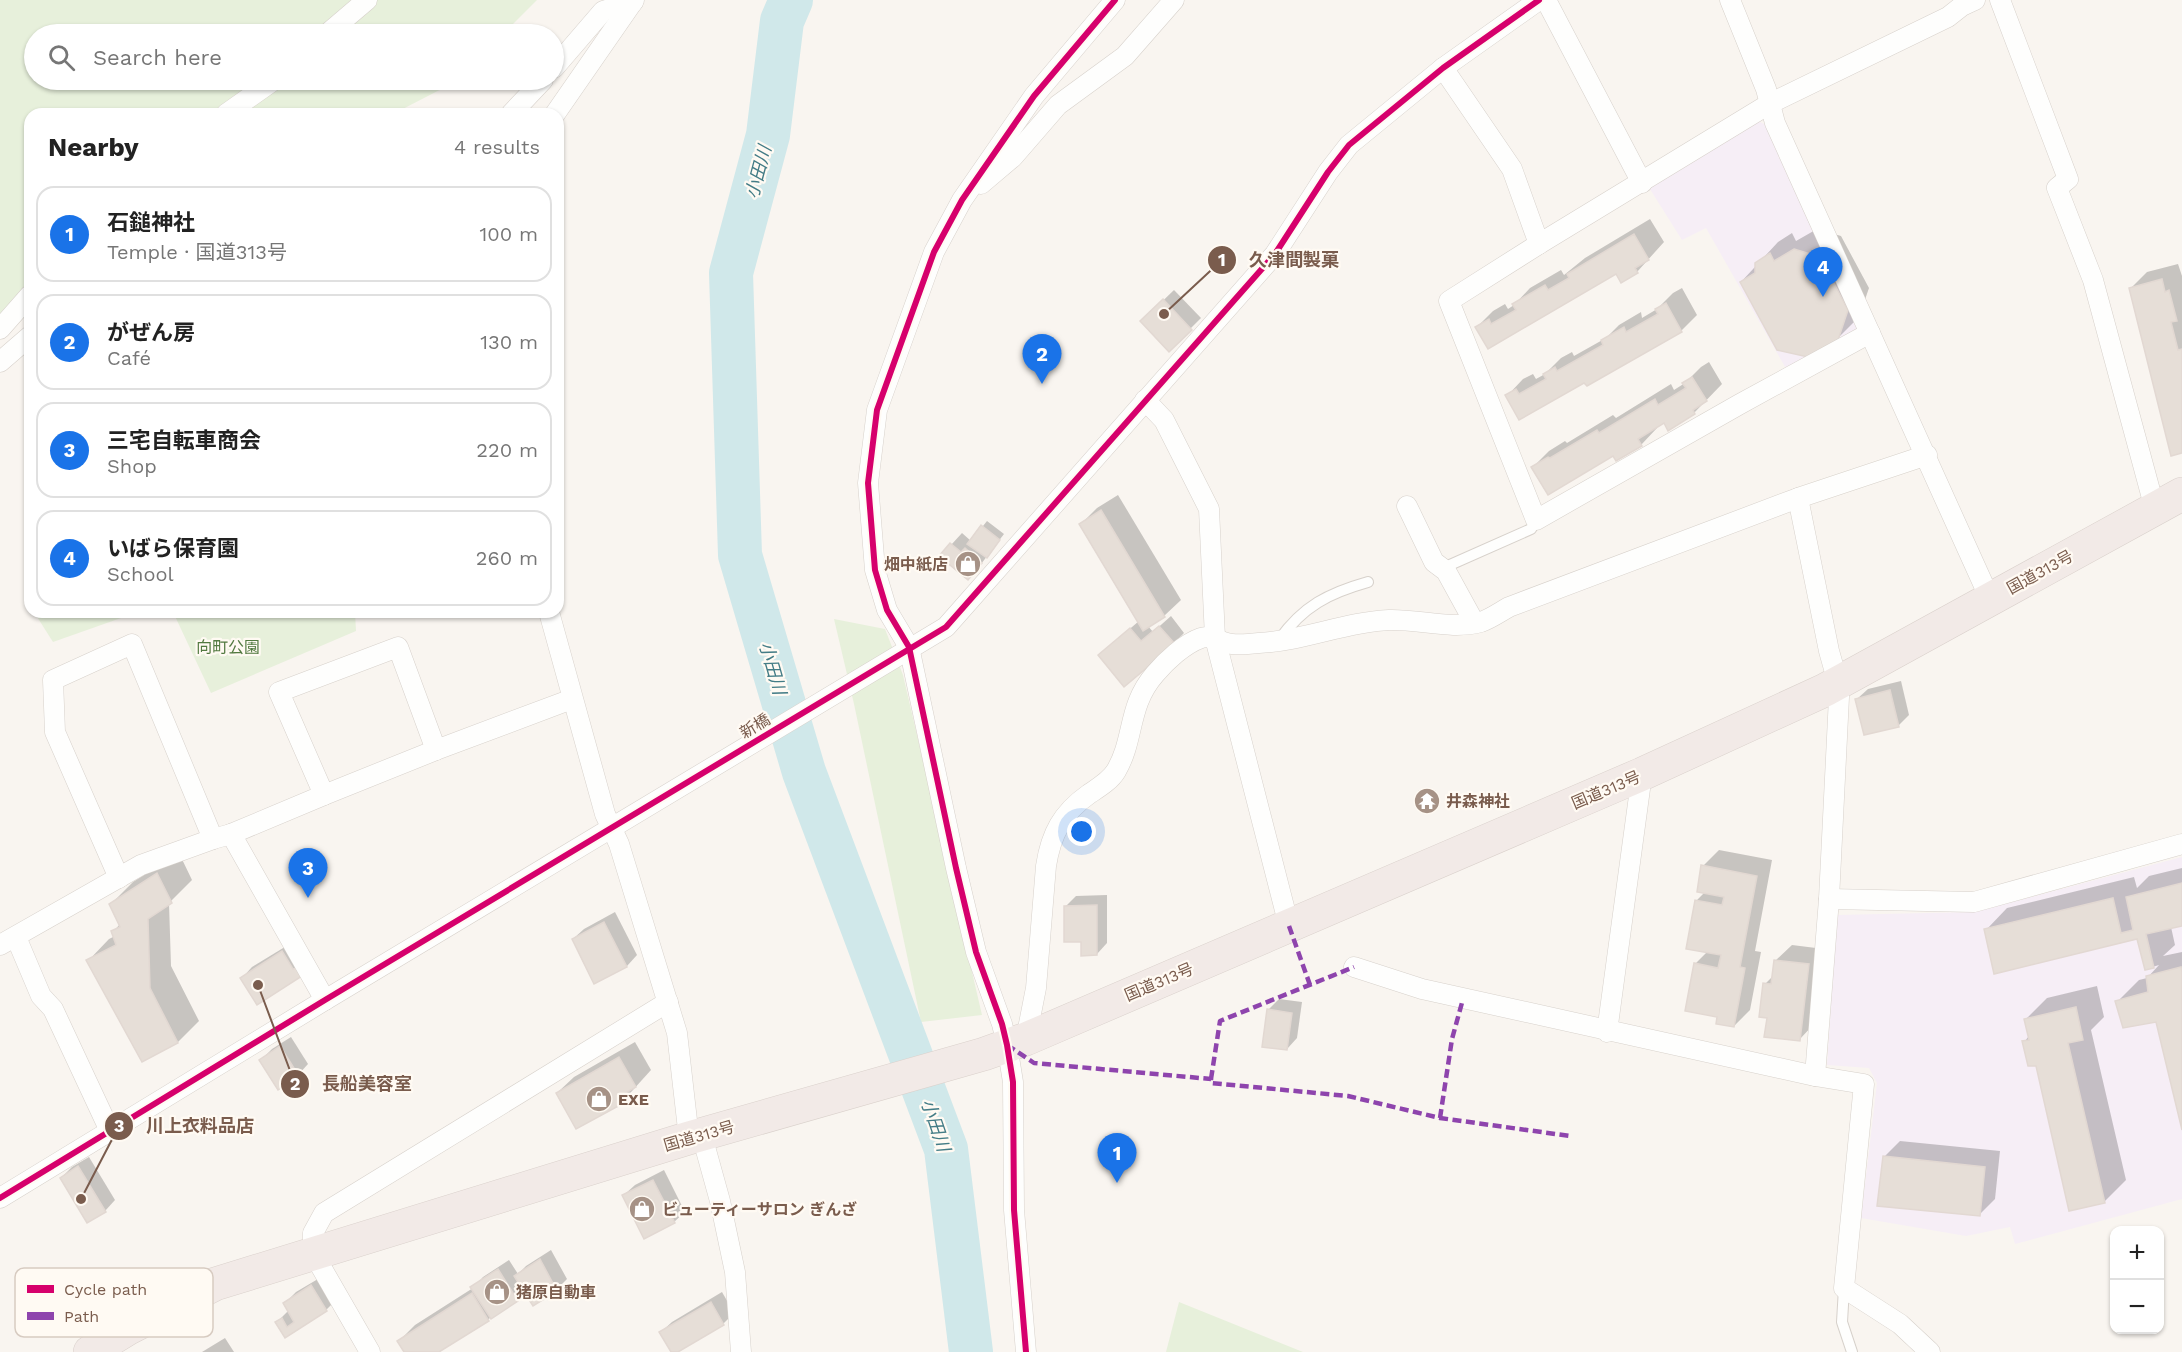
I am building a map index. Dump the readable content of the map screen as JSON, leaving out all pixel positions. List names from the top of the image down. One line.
{"streets":{"highway":["国道313号"],"street":["新橋"]},"water":["小田川"],"parks":["向町公園"],"places":{"other":["久津間製菓","長船美容室","川上衣料品店"],"shop":["畑中紙店","EXE","ビューティーサロン ぎんざ","猪原自動車"],"temple":["井森神社"]},"legend":["Cycle path","Path"],"page":{"search":"Search here","heading":["Nearby","4 results"],"list":[{"mark":"1","name":"石鎚神社","note":"Temple · 国道313号","value":"100 m"},{"mark":"2","name":"がぜん房","note":"Café","value":"130 m"},{"mark":"3","name":"三宅自転車商会","note":"Shop","value":"220 m"},{"mark":"4","name":"いばら保育園","note":"School","value":"260 m"}],"pins":["4","2","3","1"],"map_buttons":["+","−"]}}
